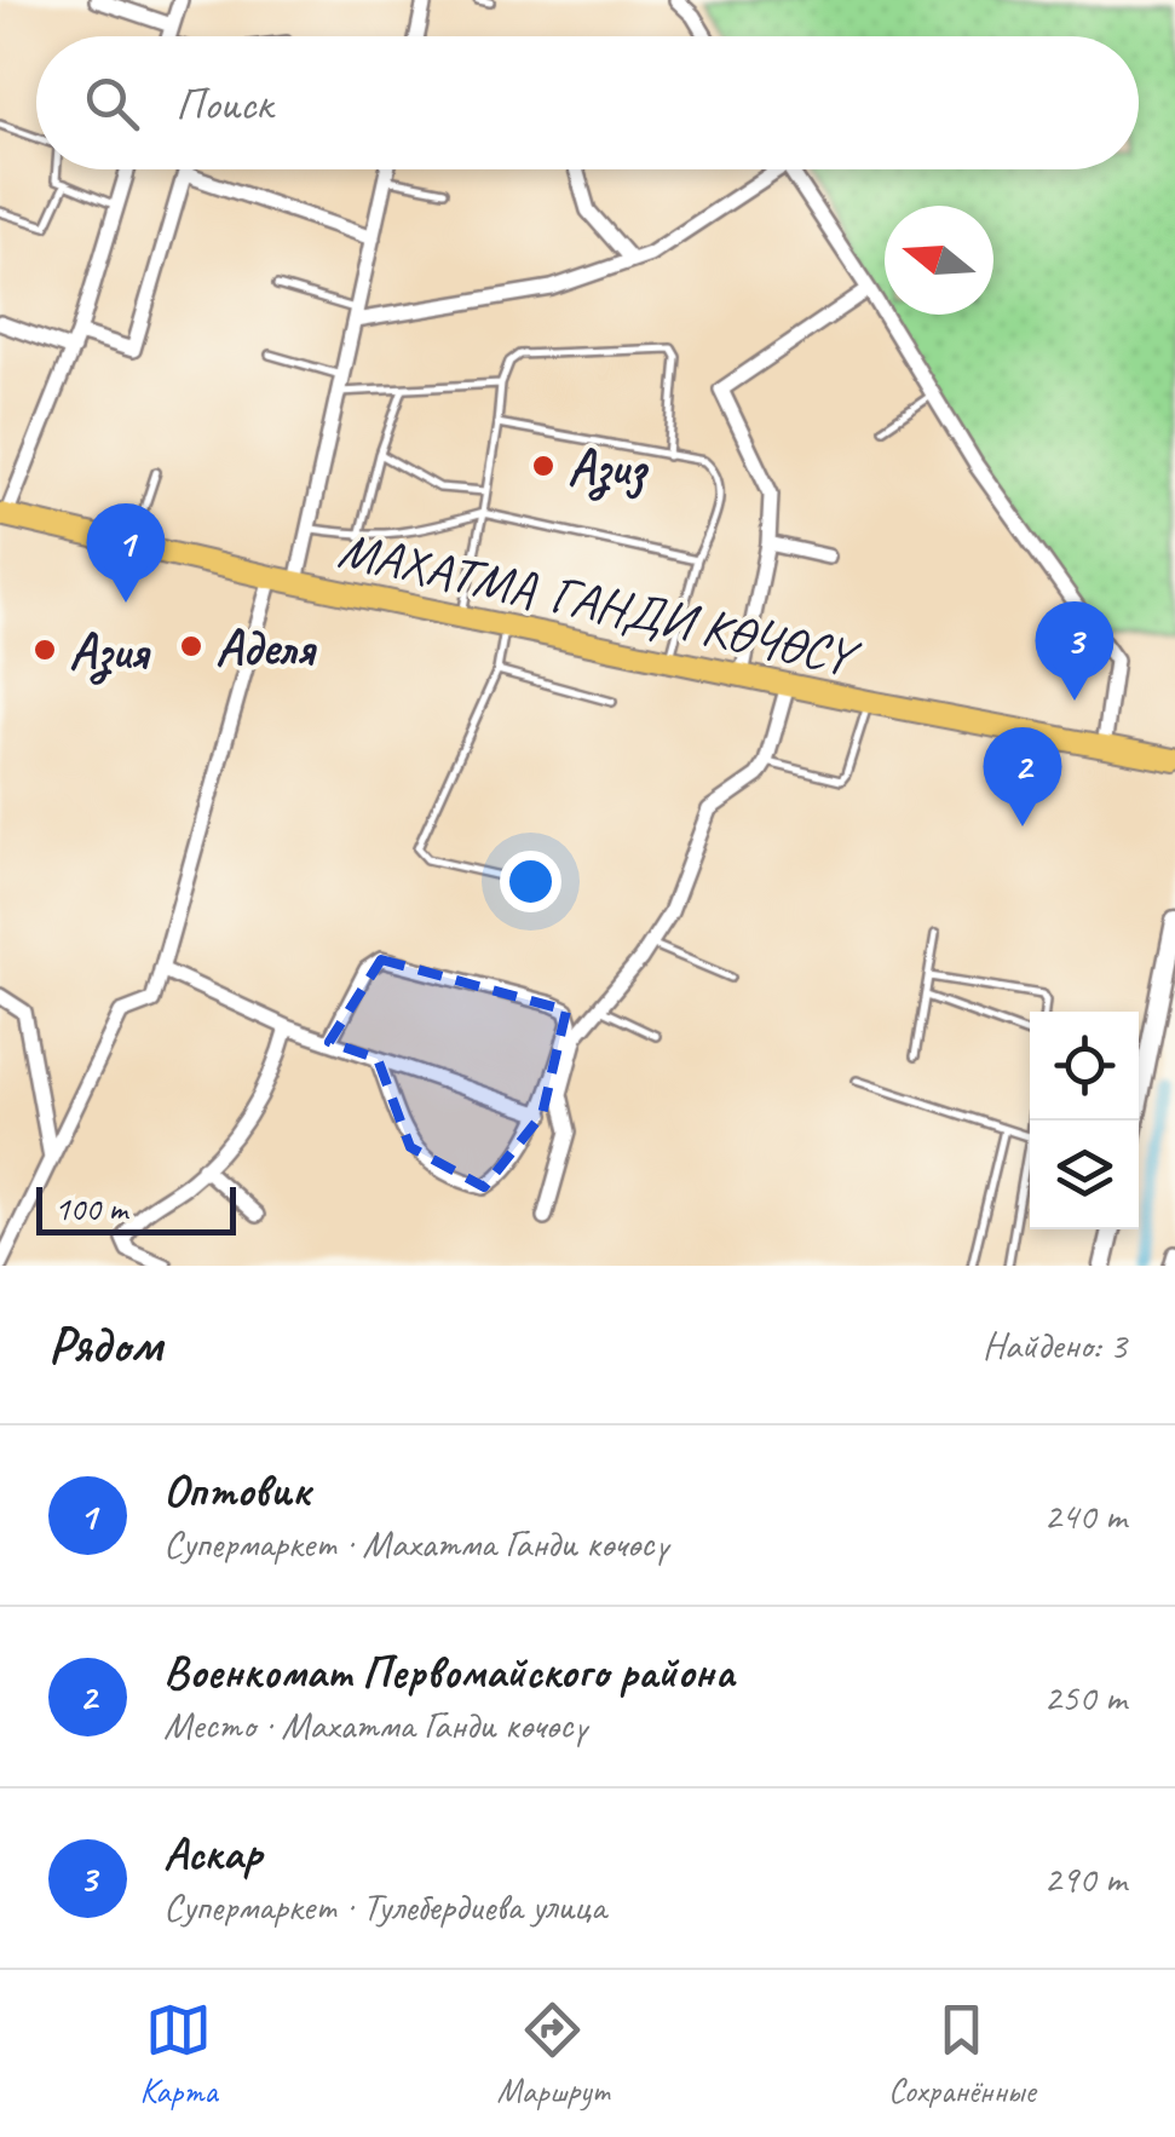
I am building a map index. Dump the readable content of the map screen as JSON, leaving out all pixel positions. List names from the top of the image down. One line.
{"streets":{"main road":["МАХАТМА ГАНДИ КӨЧӨСҮ"]},"places":["Азиз","Аделя","Азия"],"scale_bar":"100 m","north":"left","page":{"search":"Поиск","pins":["1","3","2"],"scale":"100 m","heading":["Рядом","Найдено: 3"],"list":[{"mark":"1","name":"Оптовик","note":"Супермаркет · Махатма Ганди көчөсү","value":"240 m"},{"mark":"2","name":"Военкомат Первомайского района","note":"Место · Махатма Ганди көчөсү","value":"250 m"},{"mark":"3","name":"Аскар","note":"Супермаркет · Тулебердиева улица","value":"290 m"}],"nav":["Карта","Маршрут","Сохранённые"]}}
